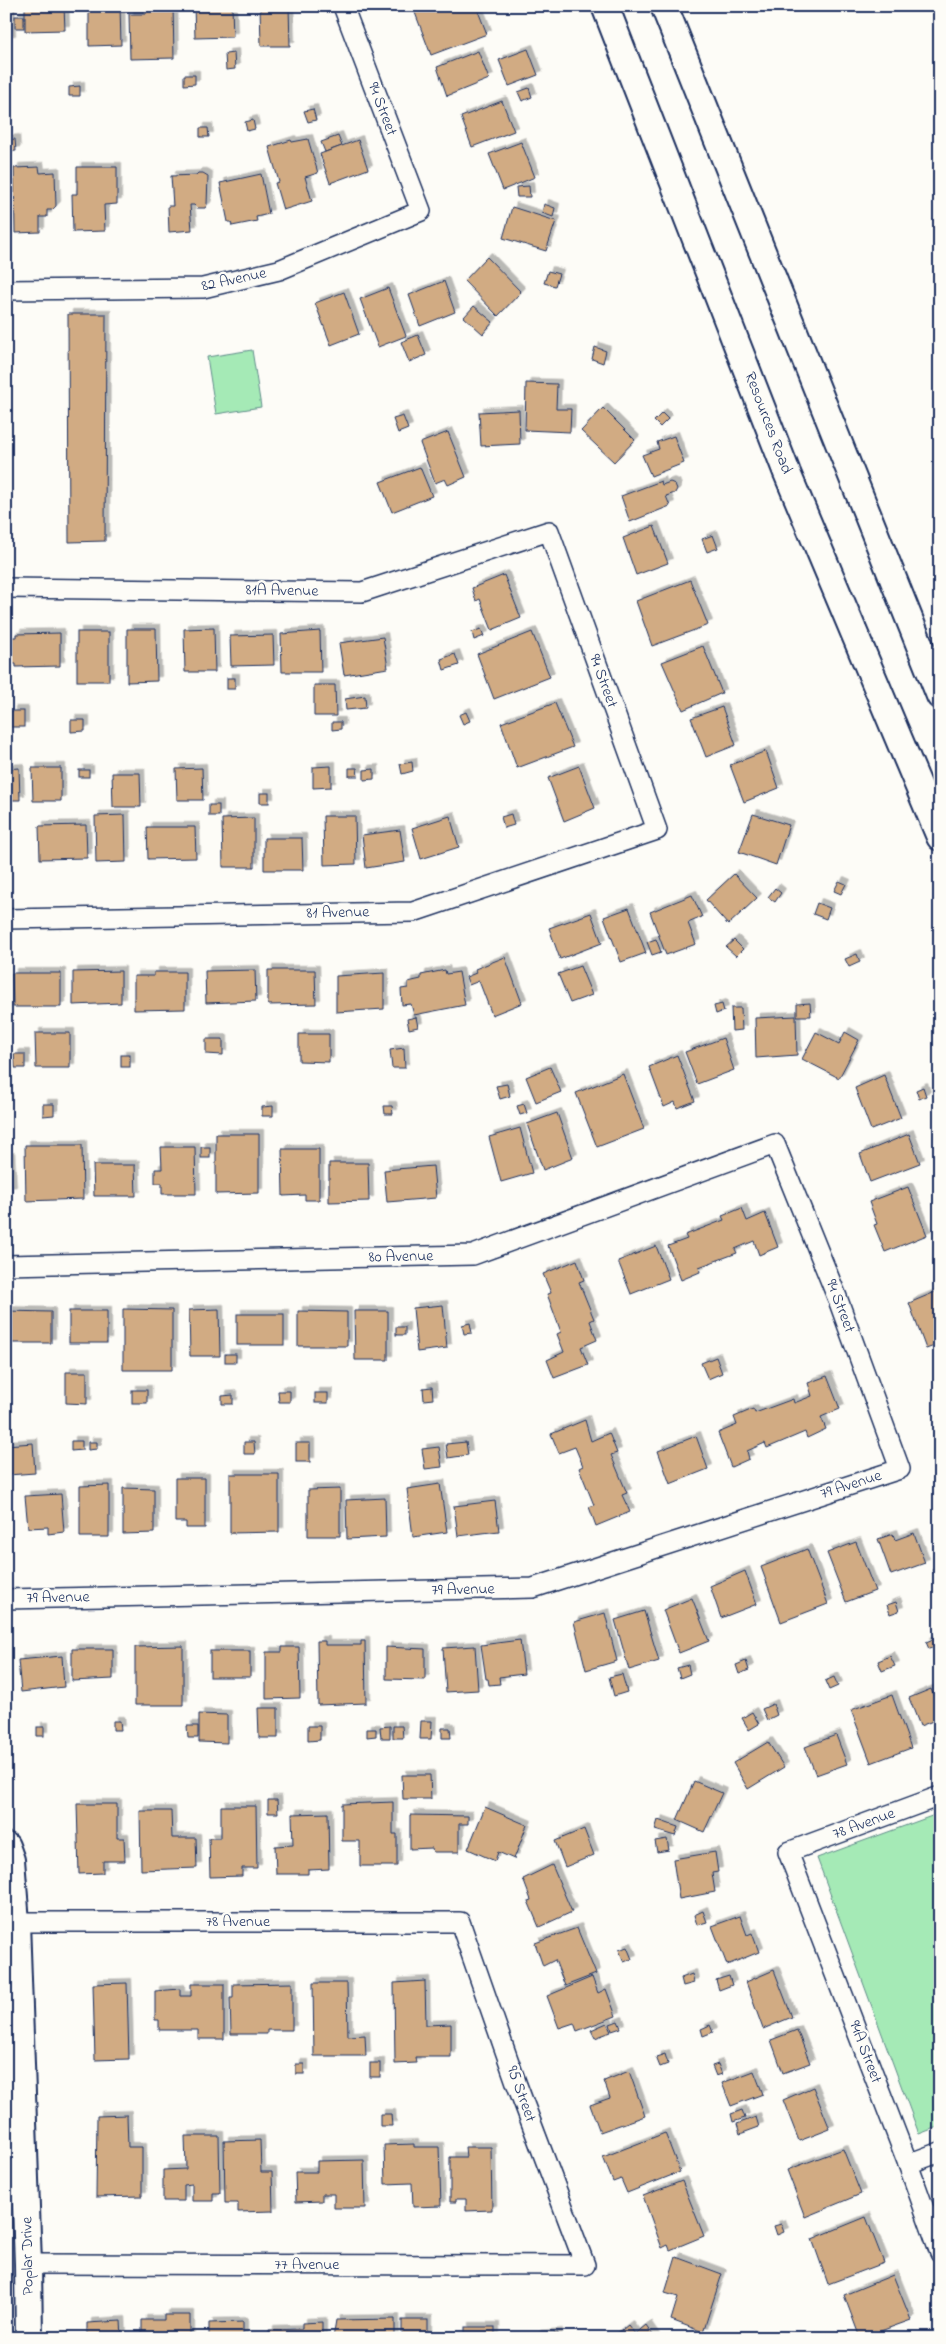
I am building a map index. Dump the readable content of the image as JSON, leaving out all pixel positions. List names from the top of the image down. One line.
{"streets":{"main road":["Resources Road","Poplar Drive"],"street":["94 Street","82 Avenue","81A Avenue","81 Avenue","80 Avenue","79 Avenue","78 Avenue","94A Street","95 Street","77 Avenue"]},"crossings":[["94 Street","82 Avenue"],["94 Street","81A Avenue"],["94 Street","81 Avenue"],["94 Street","80 Avenue"],["94 Street","79 Avenue"],["78 Avenue","94A Street"],["78 Avenue","95 Street"],["78 Avenue","Poplar Drive"],["95 Street","77 Avenue"],["Poplar Drive","77 Avenue"]]}
